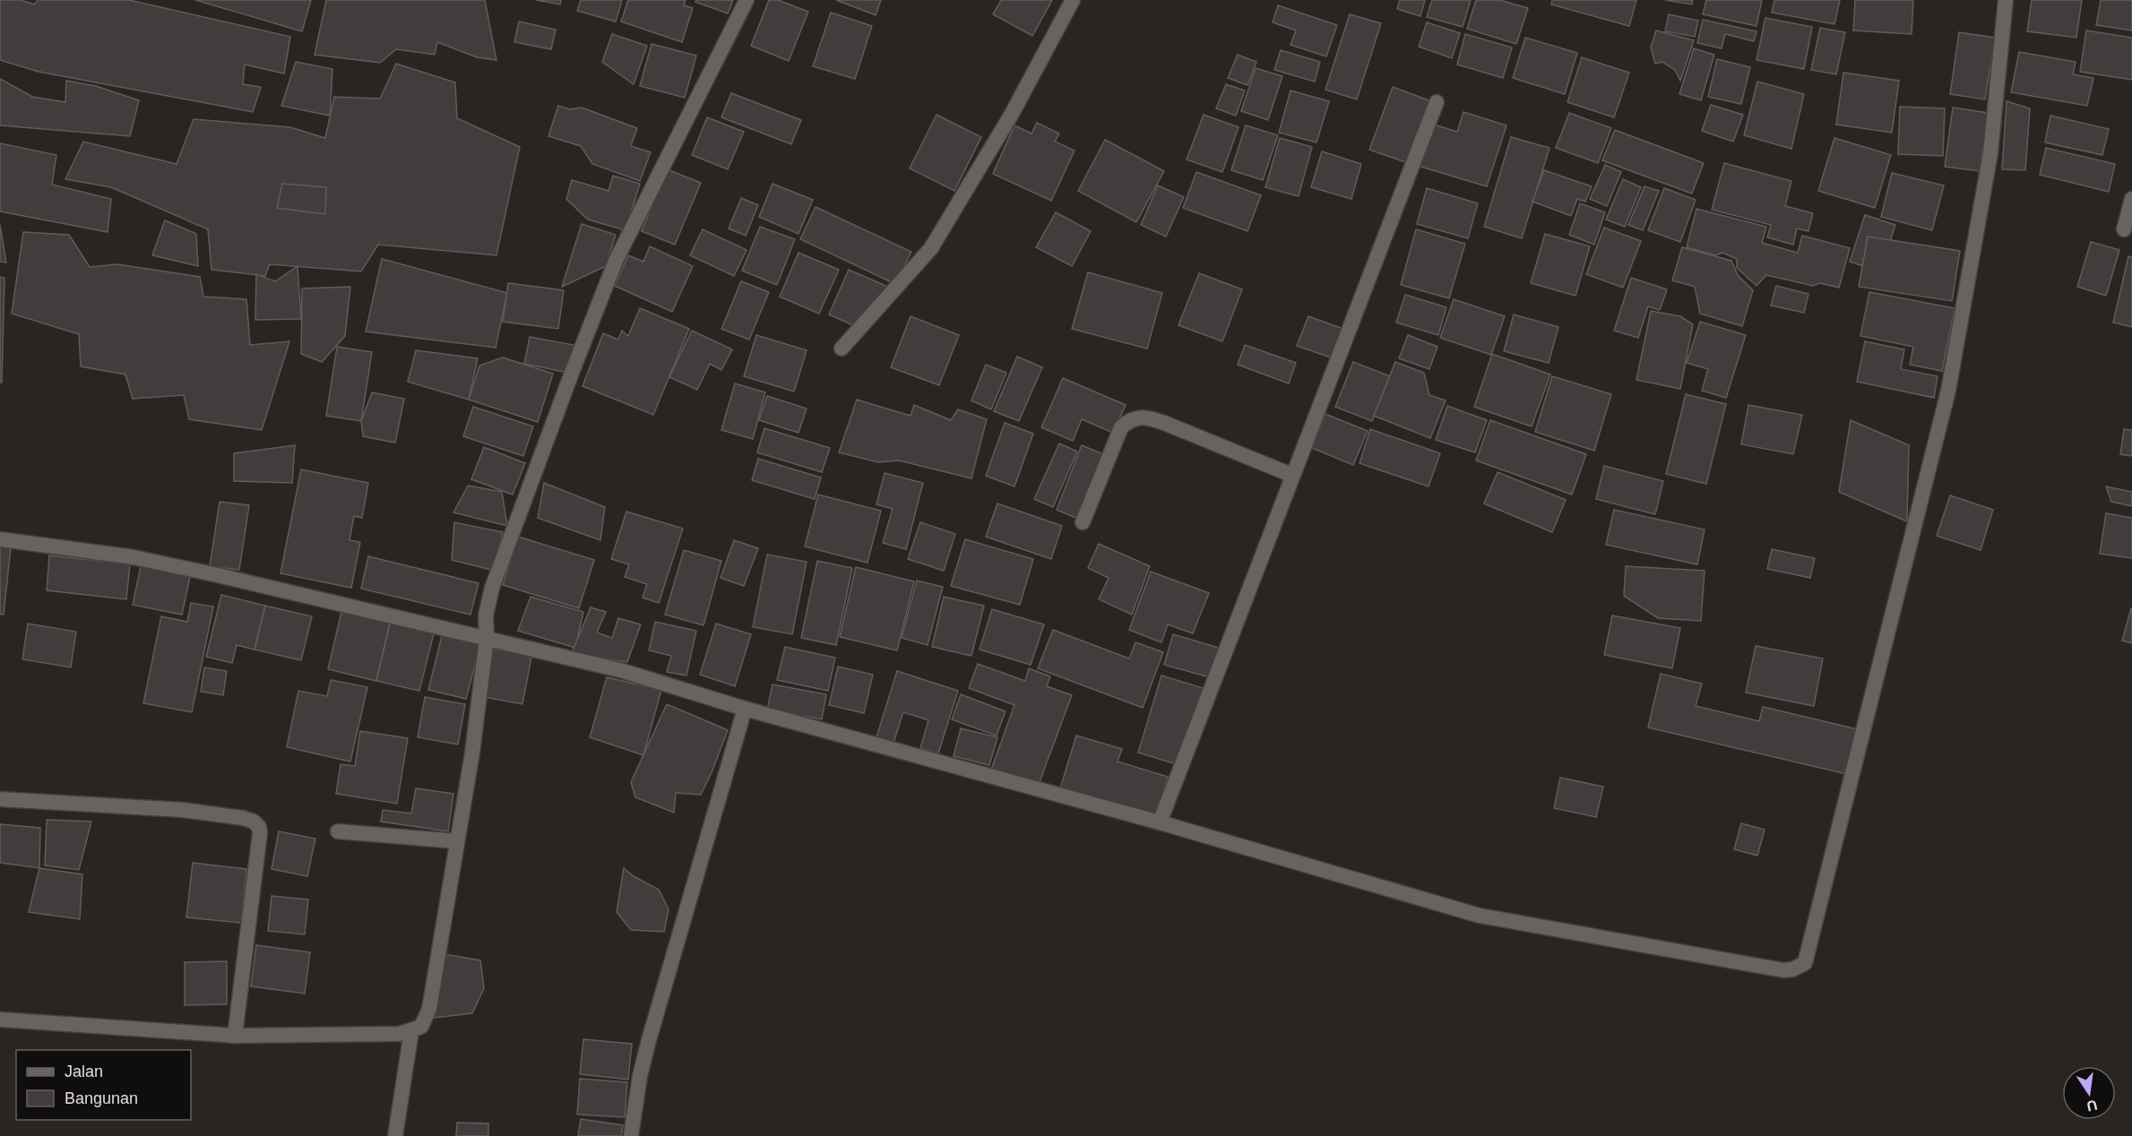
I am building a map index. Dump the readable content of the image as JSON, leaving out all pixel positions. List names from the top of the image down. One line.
{"legend":["Jalan","Bangunan"],"north":"bottom"}
